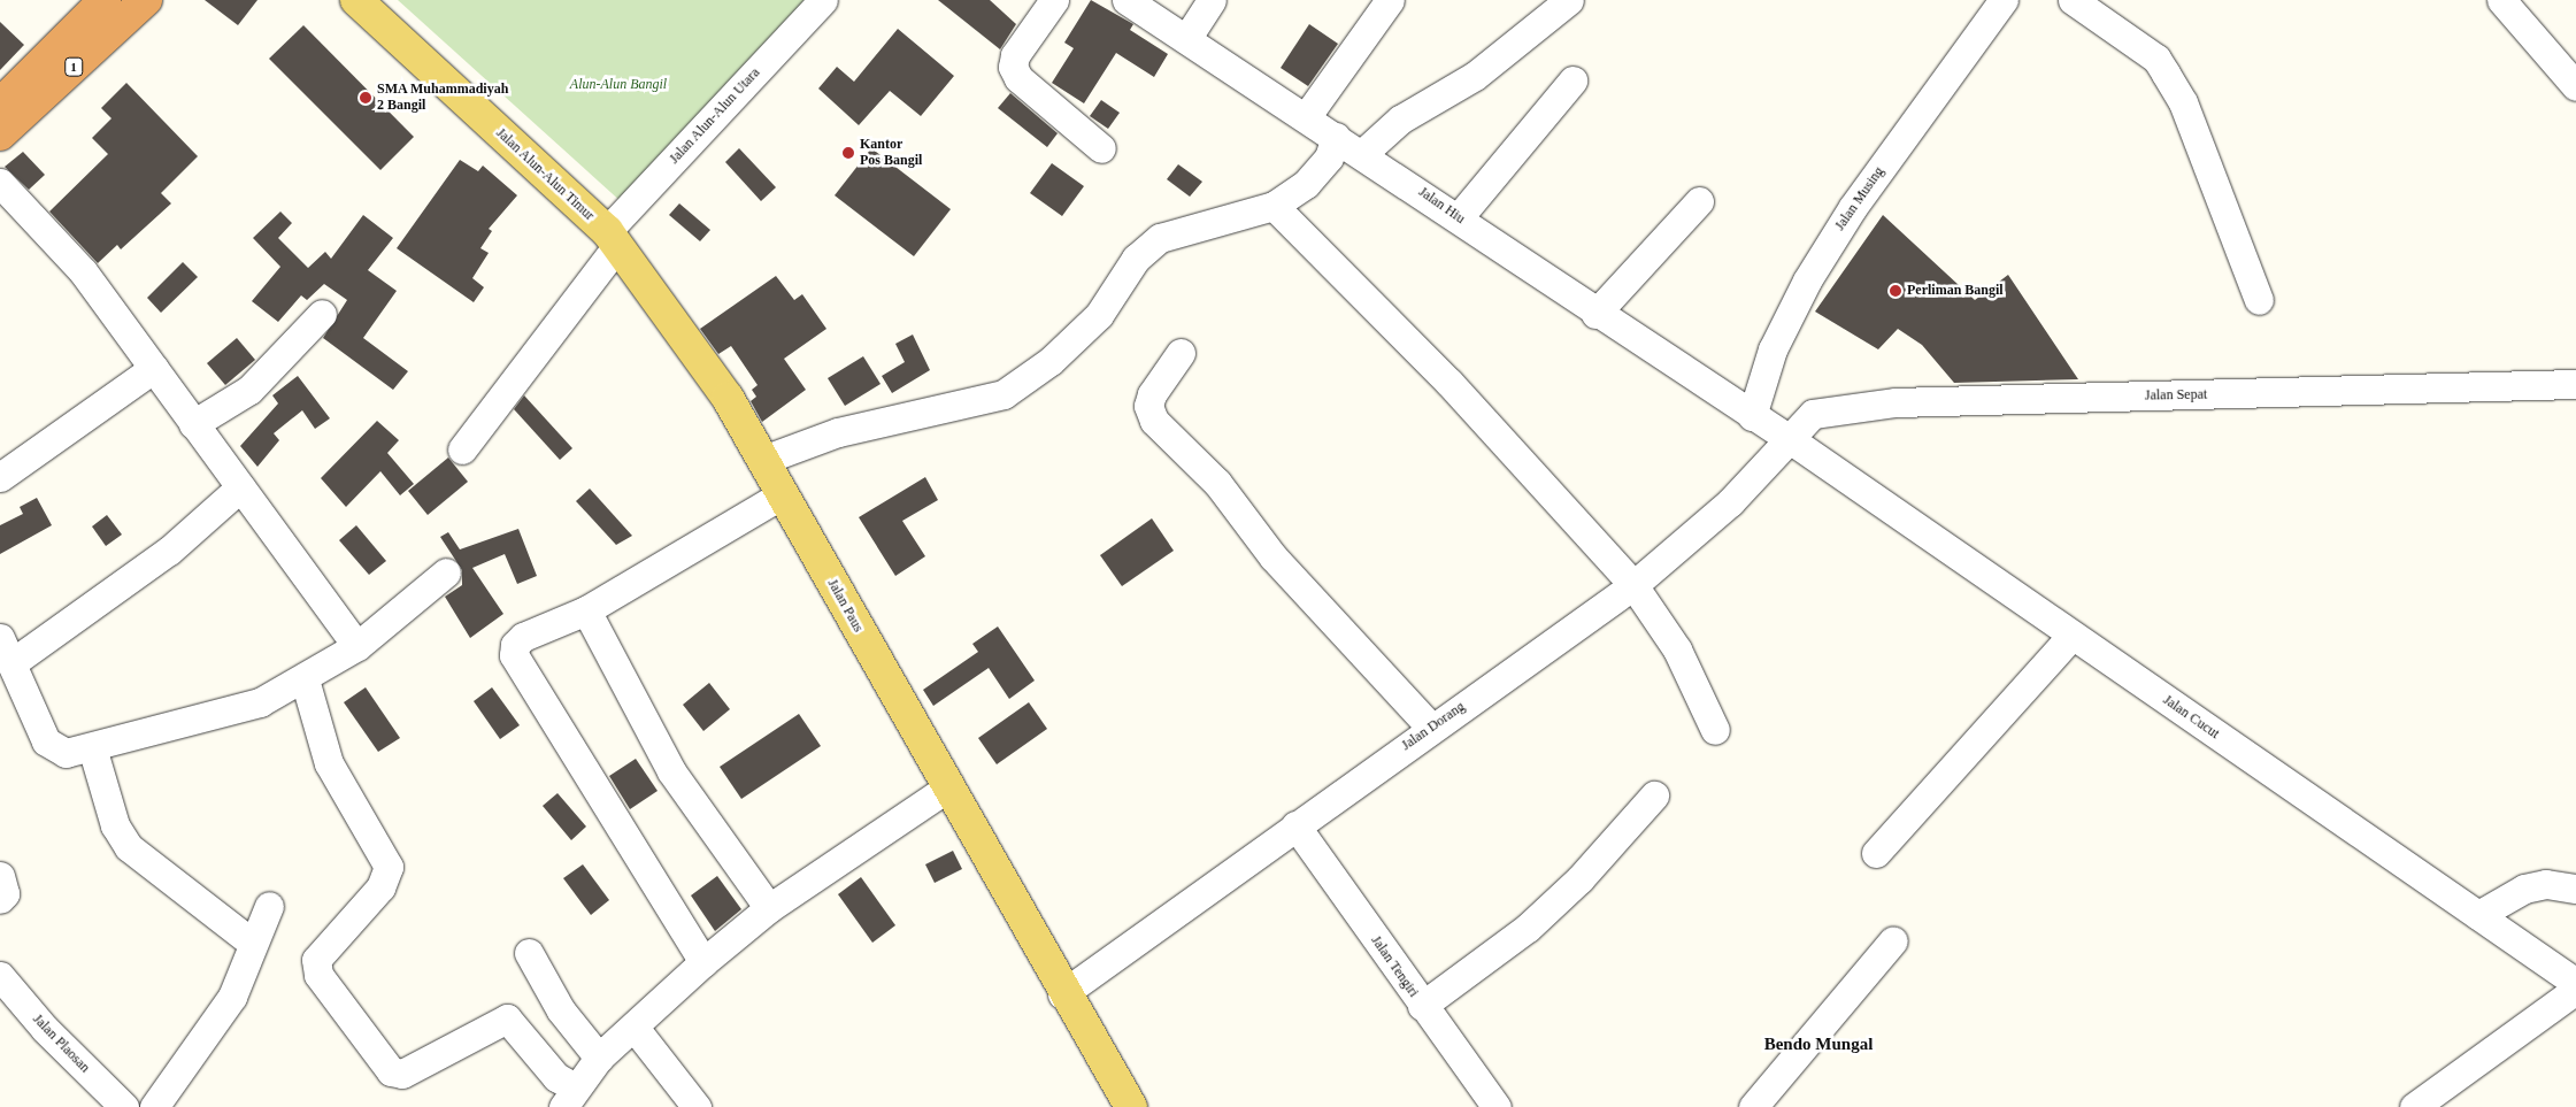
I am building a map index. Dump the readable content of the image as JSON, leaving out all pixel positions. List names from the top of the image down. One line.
{"streets":{"highway":["1"],"main road":["Jalan Alun-Alun Timur","Jalan Paus"],"street":["Jalan Alun-Alun Utara","Jalan Musing","Jalan Hiu","Jalan Sepat","Jalan Cucut","Jalan Dorang","Jalan Tengiri","Jalan Plaosan"]},"crossings":[["Jalan Alun-Alun Utara","Jalan Alun-Alun Timur"],["Jalan Alun-Alun Utara","Jalan Paus"],["Jalan Alun-Alun Timur","Jalan Paus"],["Jalan Musing","Jalan Hiu"],["Jalan Hiu","Jalan Sepat"],["Jalan Hiu","Jalan Cucut"],["Jalan Hiu","Jalan Dorang"],["Jalan Sepat","Jalan Cucut"],["Jalan Sepat","Jalan Dorang"],["Jalan Paus","Jalan Dorang"],["Jalan Cucut","Jalan Dorang"],["Jalan Dorang","Jalan Tengiri"]],"districts":["Bendo Mungal"],"parks":["Alun-Alun Bangil"],"places":["SMA Muhammadiyah 2 Bangil","Kantor Pos Bangil","Perliman Bangil"]}
